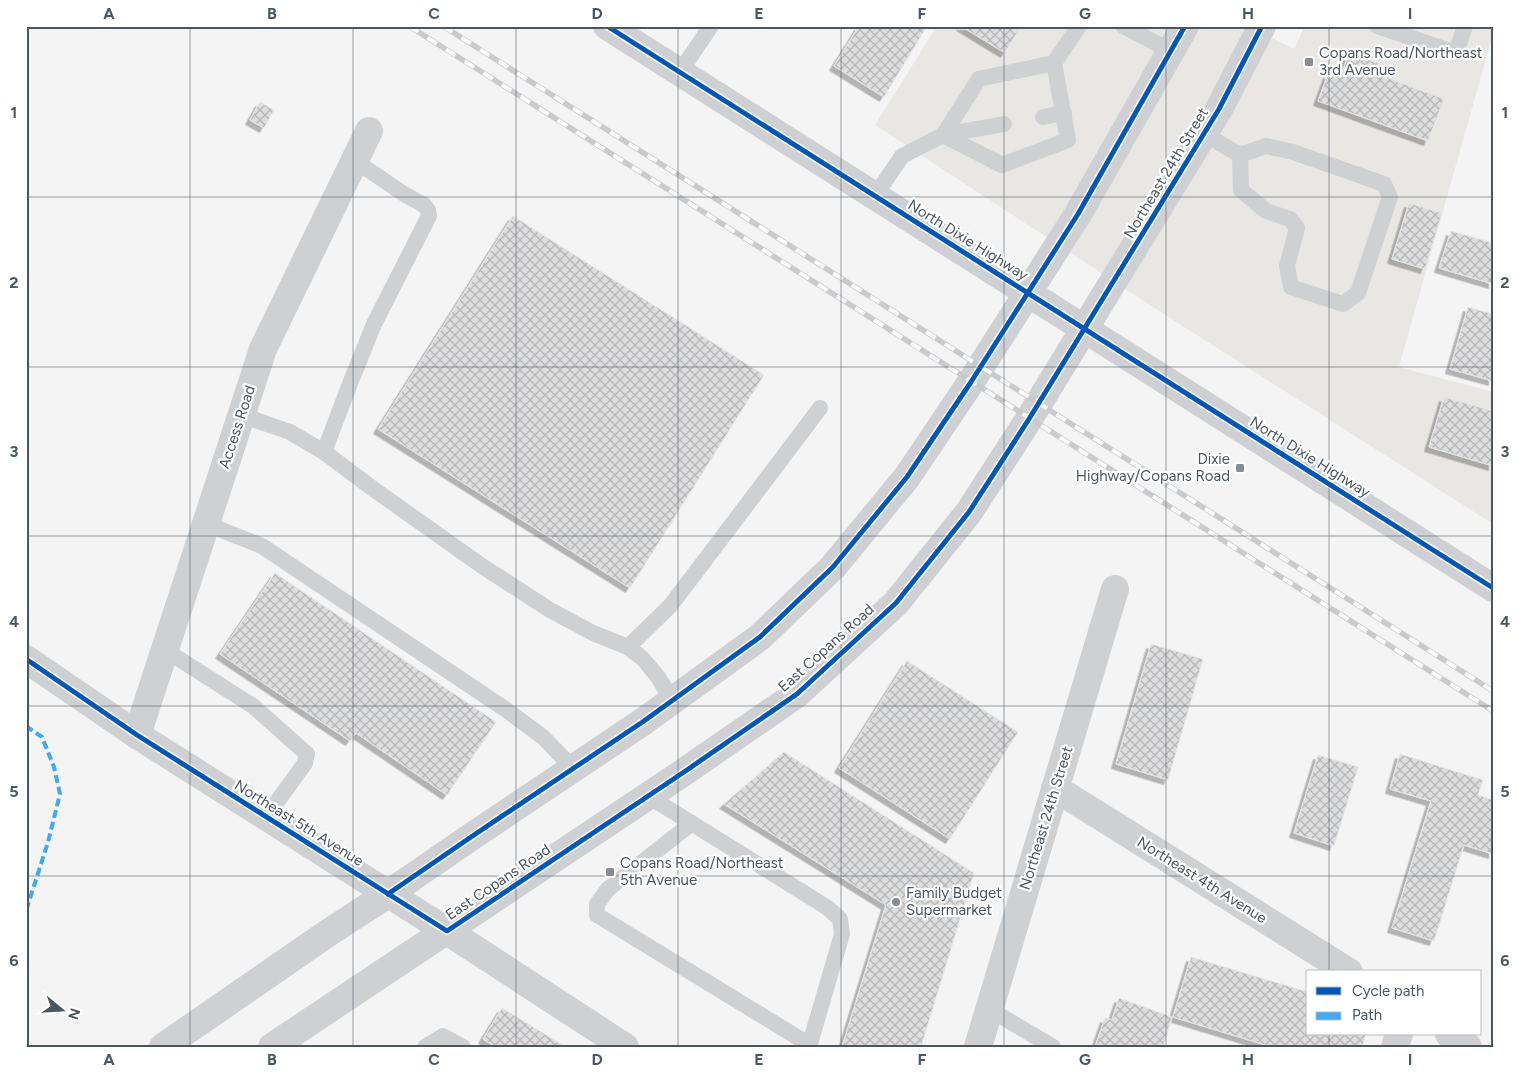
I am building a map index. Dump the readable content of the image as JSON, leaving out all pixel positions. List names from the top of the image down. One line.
{"streets":{"main road":["Northeast 24th Street","North Dixie Highway","East Copans Road"],"street":["Access Road","Northeast 5th Avenue","Northeast 4th Avenue"]},"crossings":[["Northeast 24th Street","North Dixie Highway"],["Northeast 24th Street","East Copans Road"],["Northeast 24th Street","Northeast 4th Avenue"],["North Dixie Highway","East Copans Road"],["Access Road","Northeast 5th Avenue"],["East Copans Road","Northeast 5th Avenue"]],"places":{"transit":["Copans Road/Northeast 3rd Avenue","Dixie Highway/Copans Road","Copans Road/Northeast 5th Avenue"],"other":["Family Budget Supermarket"]},"legend":["Cycle path","Path"],"north":"right","grid":{"columns":["A","B","C","D","E","F","G","H","I"],"rows":["1","2","3","4","5","6"]}}
